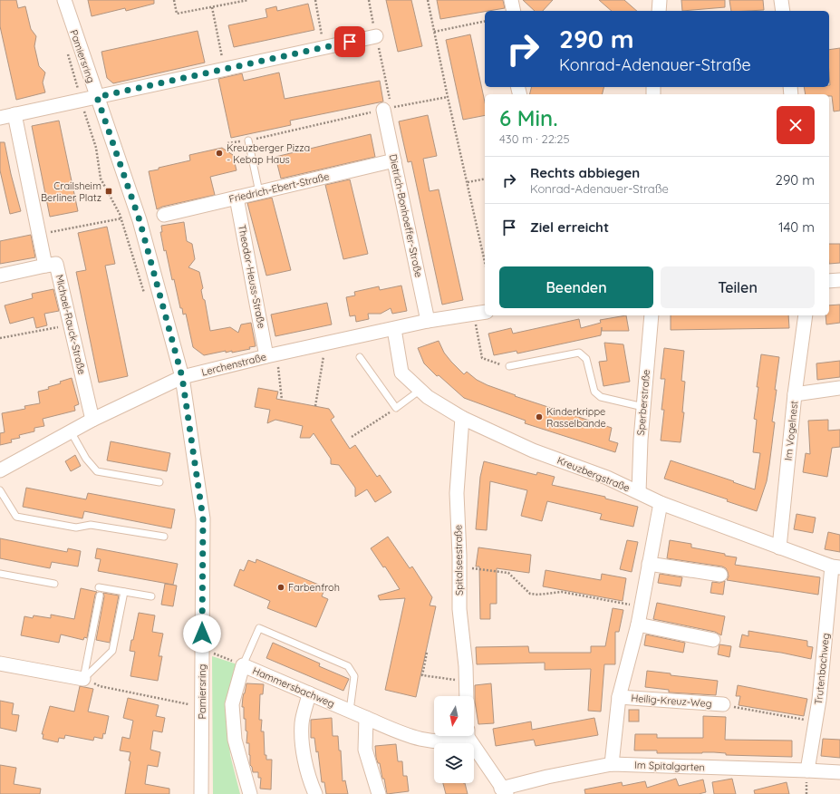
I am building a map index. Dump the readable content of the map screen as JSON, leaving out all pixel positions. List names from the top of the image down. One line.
{"streets":{"street":["Pamiersring","Friedrich-Ebert-Straße","Dietrich-Bonhoeffer-Straße","Theodor-Heuss-Straße","Michael-Rauck-Straße","Lerchenstraße","Sperberstraße","Im Vogelnest","Kreuzbergstraße","Spitalseestraße","Trutenbachweg","Hammersbachweg","Heilig-Kreuz-Weg","Im Spitalgarten"]},"crossings":[["Pamiersring","Lerchenstraße"],["Friedrich-Ebert-Straße","Dietrich-Bonhoeffer-Straße"],["Friedrich-Ebert-Straße","Theodor-Heuss-Straße"],["Dietrich-Bonhoeffer-Straße","Lerchenstraße"],["Theodor-Heuss-Straße","Lerchenstraße"],["Michael-Rauck-Straße","Lerchenstraße"],["Lerchenstraße","Kreuzbergstraße"],["Sperberstraße","Kreuzbergstraße"],["Im Vogelnest","Kreuzbergstraße"],["Kreuzbergstraße","Spitalseestraße"],["Kreuzbergstraße","Trutenbachweg"],["Kreuzbergstraße","Heilig-Kreuz-Weg"],["Trutenbachweg","Im Spitalgarten"],["Heilig-Kreuz-Weg","Im Spitalgarten"]],"places":{"other":["Kreuzberger Pizza - Kebap Haus","Kinderkrippe Rasselbande","Farbenfroh"],"transit":["Crailsheim Berliner Platz"]},"north":"bottom","page":{"turn":["290 m","Konrad-Adenauer-Straße"],"heading":["6 Min.","430 m · 22:25"],"list":[{"name":"Rechts abbiegen","note":"Konrad-Adenauer-Straße","value":"290 m"},{"name":"Ziel erreicht","value":"140 m"}],"buttons":["Beenden","Teilen"]}}
